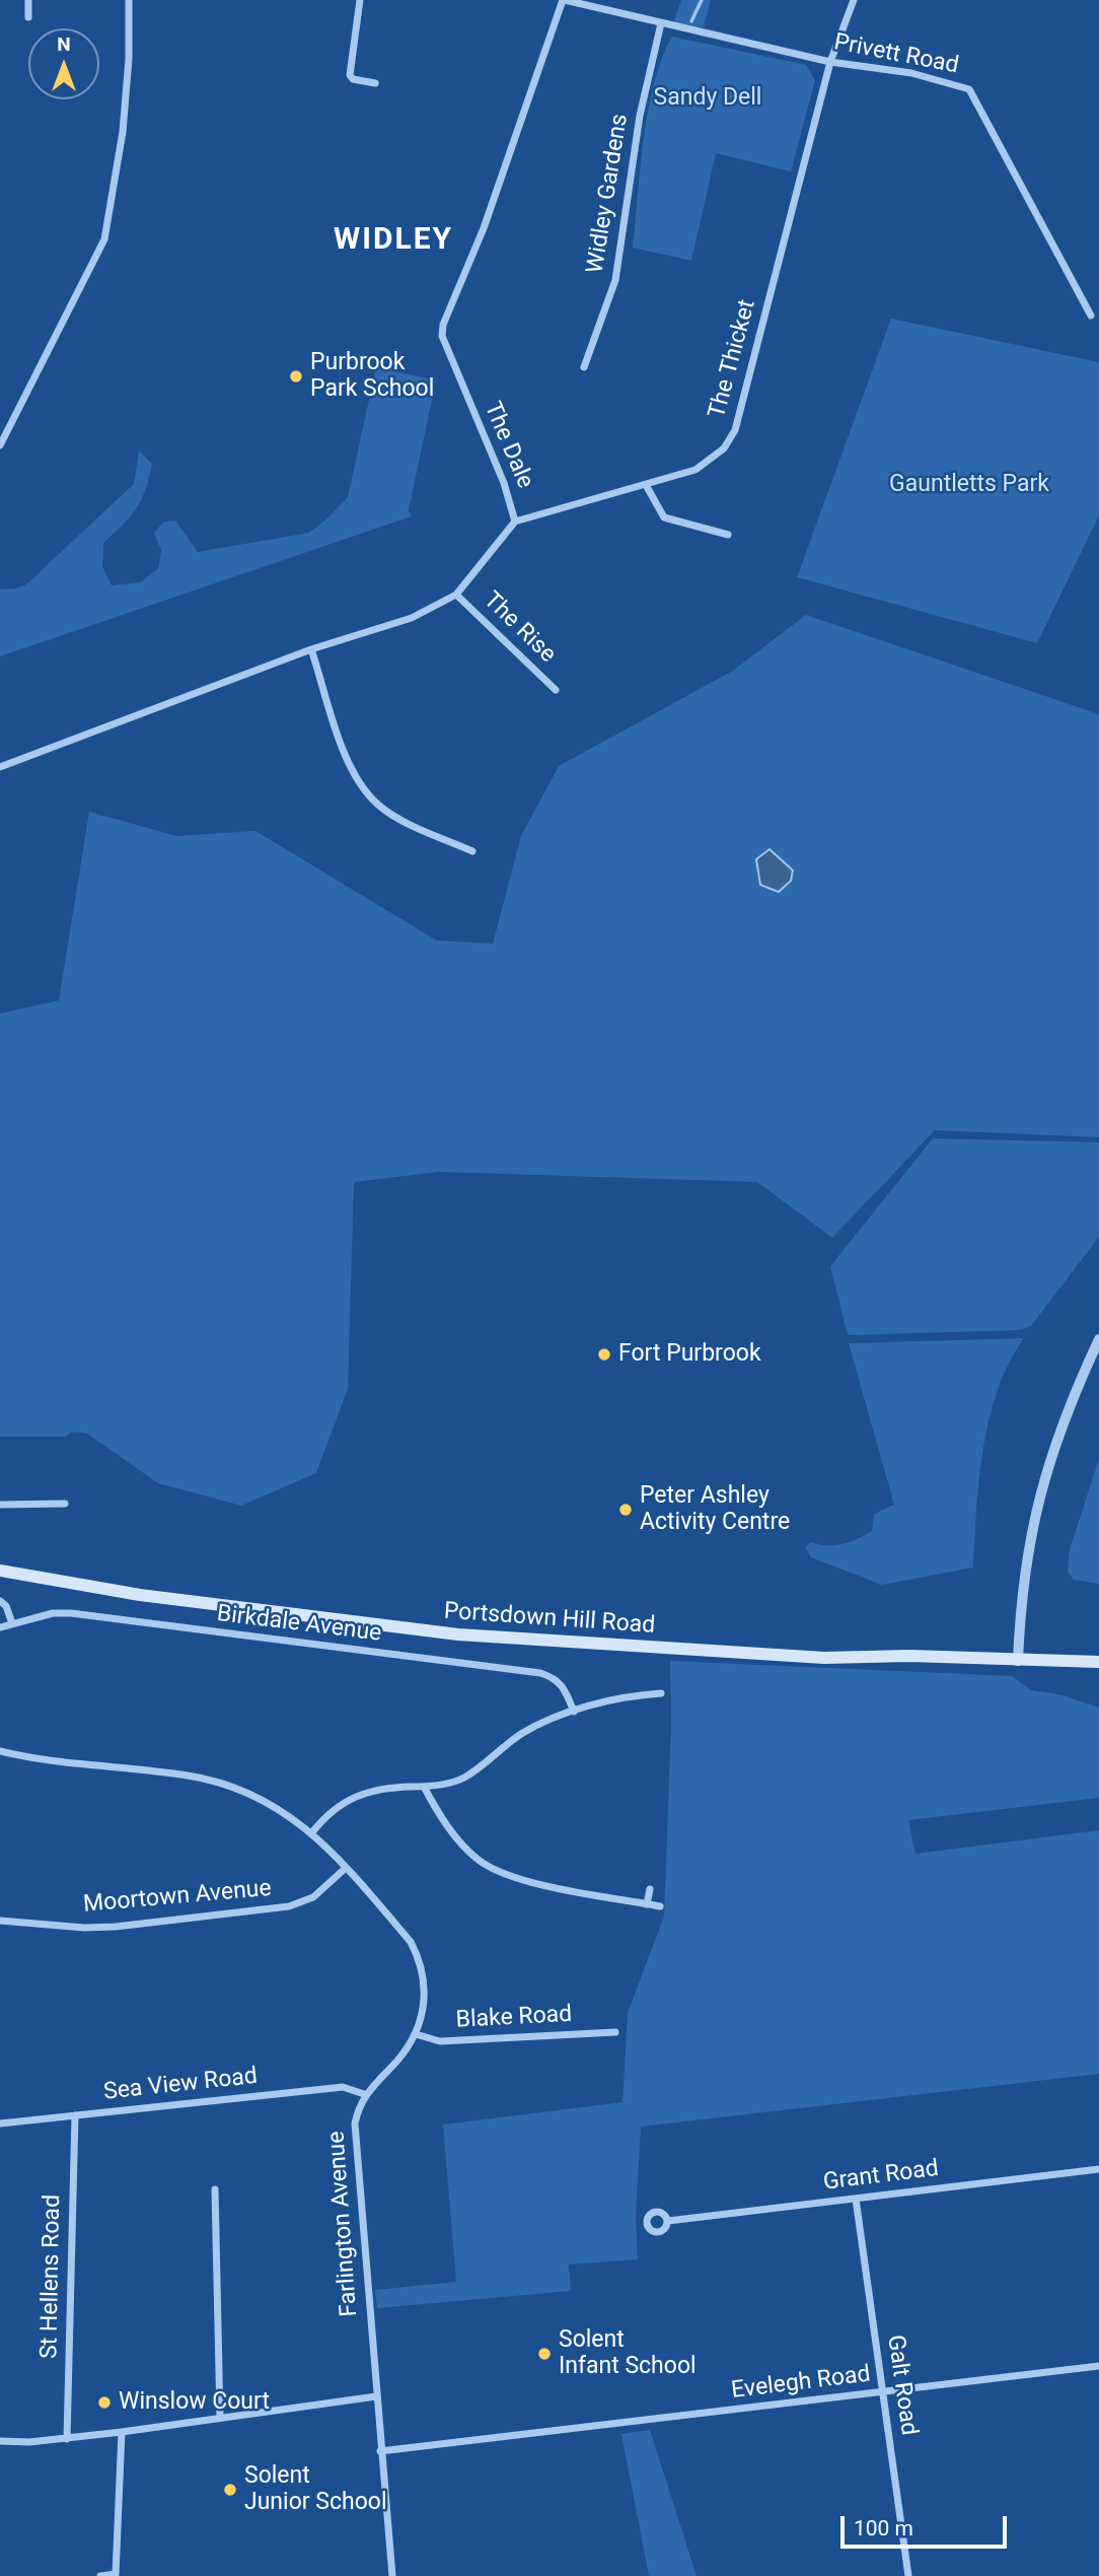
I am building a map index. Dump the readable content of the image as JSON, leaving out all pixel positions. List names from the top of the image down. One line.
{"streets":{"main road":["Portsdown Hill Road"],"street":["Privett Road","Widley Gardens","The Thicket","The Dale","The Rise","Birkdale Avenue","Moortown Avenue","Blake Road","Sea View Road","Grant Road","Farlington Avenue","St Hellens Road","Evelegh Road","Galt Road"]},"crossings":[["Privett Road","Widley Gardens"],["Privett Road","The Thicket"],["Privett Road","The Dale"],["The Thicket","The Dale"],["The Dale","The Rise"],["Sea View Road","Farlington Avenue"],["Sea View Road","St Hellens Road"],["Grant Road","Galt Road"],["Farlington Avenue","Evelegh Road"],["Evelegh Road","Galt Road"]],"districts":["WIDLEY"],"parks":["Sandy Dell","Gauntletts Park"],"places":["Purbrook Park School","Fort Purbrook","Peter Ashley Activity Centre","Solent Infant School","Winslow Court","Solent Junior School"],"scale_bar":"100 m","north":"top"}
